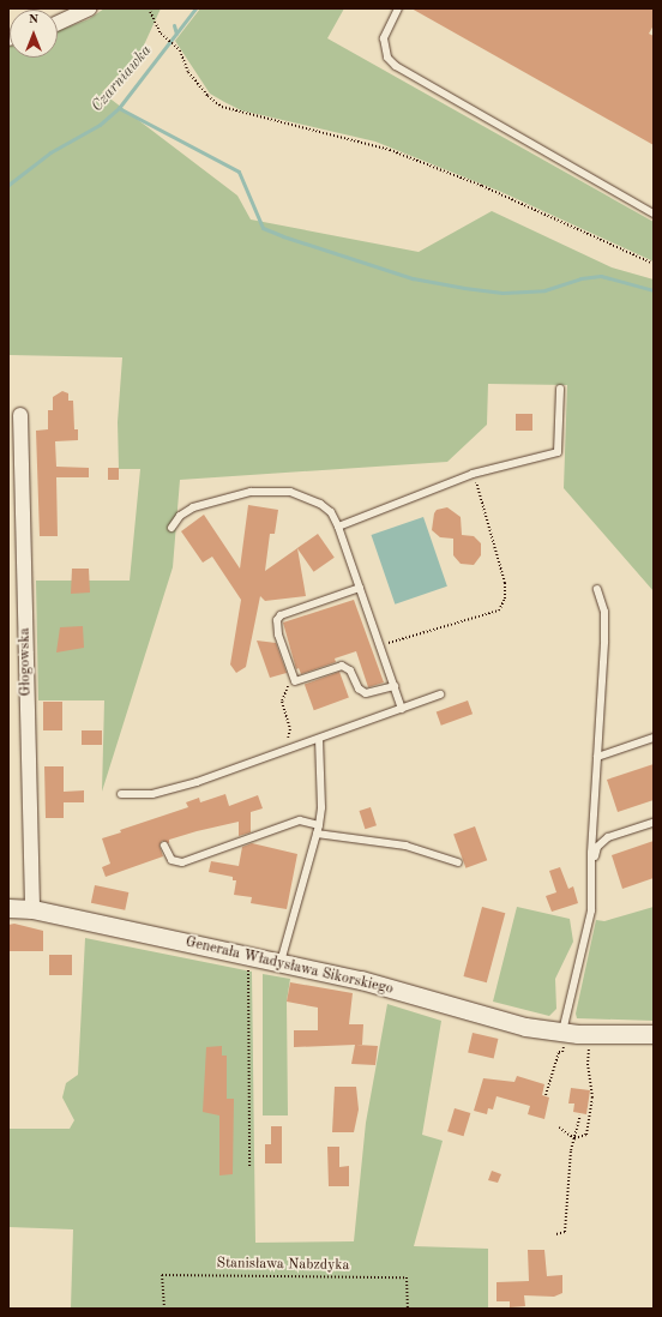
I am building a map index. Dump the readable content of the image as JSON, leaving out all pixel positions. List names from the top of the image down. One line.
{"streets":{"street":["Głogowska","Generała Władysława Sikorskiego"],"path":["Stanisława Nabzdyka"]},"crossings":[["Głogowska","Generała Władysława Sikorskiego"]],"water":["Czarniawka"],"north":"top"}
